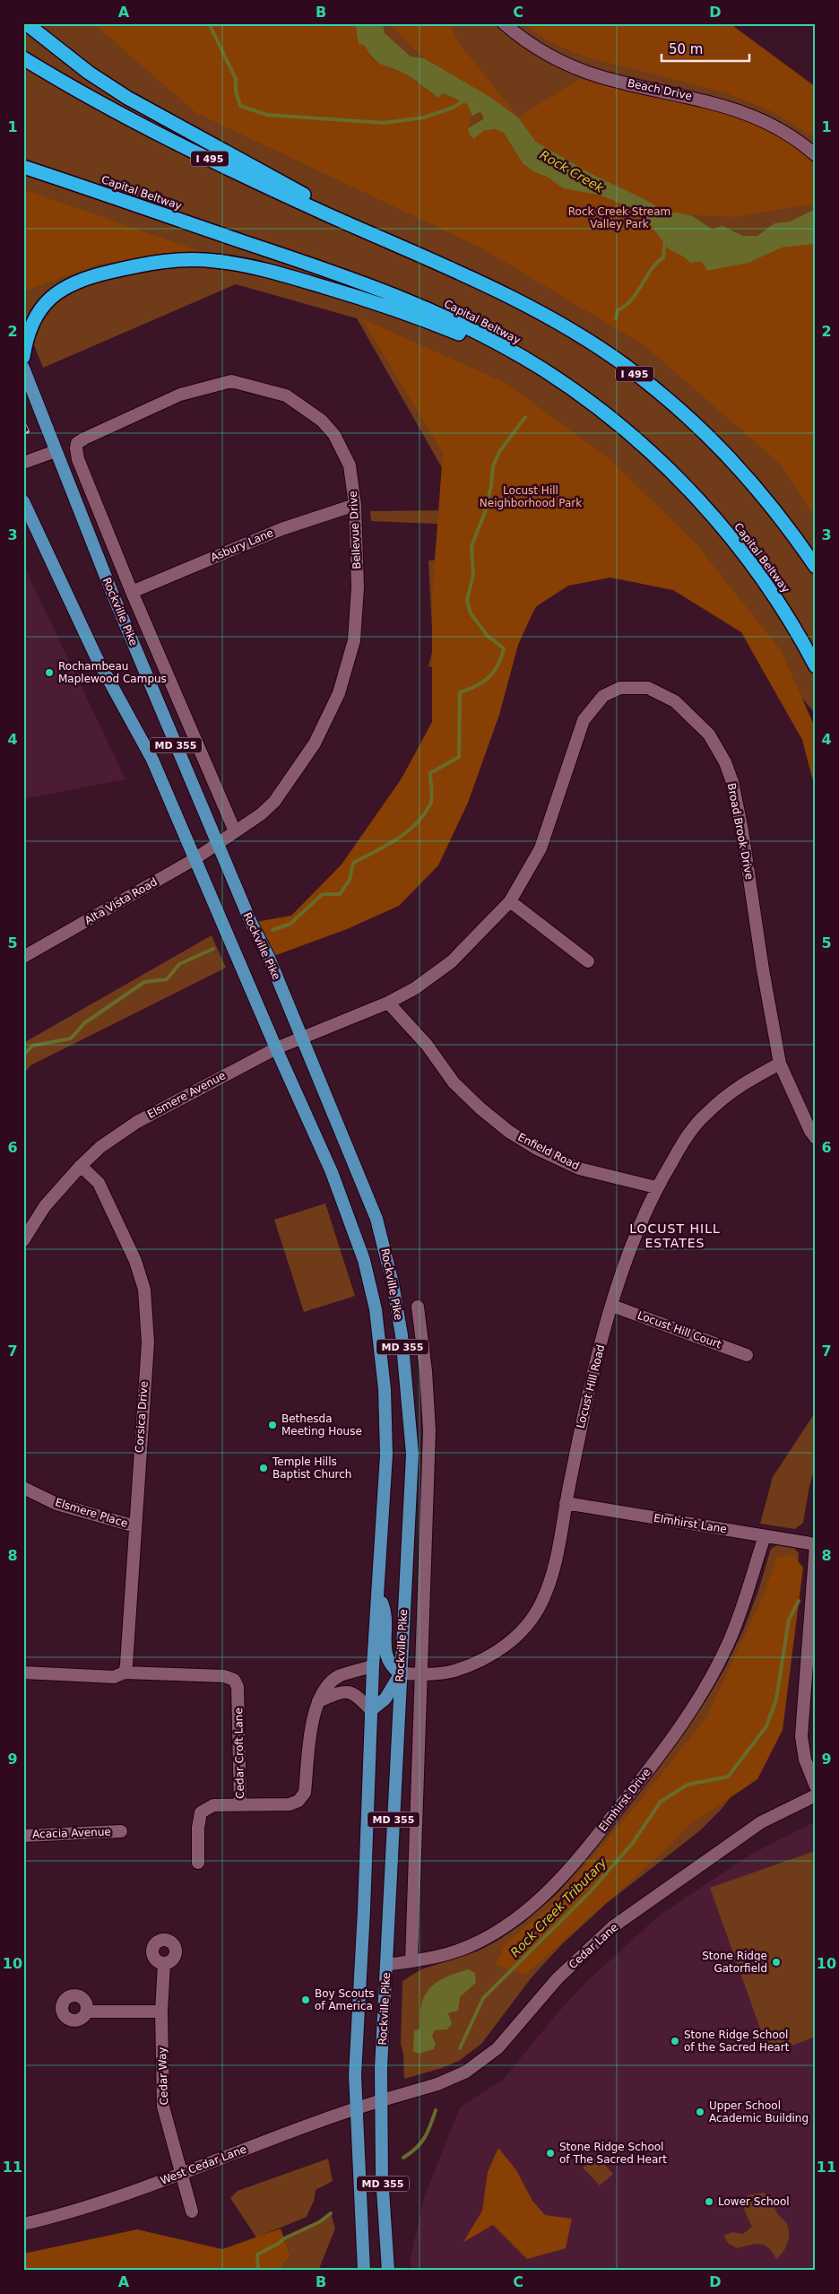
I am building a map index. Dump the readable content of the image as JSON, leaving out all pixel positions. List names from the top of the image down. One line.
{"streets":{"highway":["I 495","Capital Beltway"],"main road":["Rockville Pike","MD 355"],"street":["Beach Drive","Bellevue Drive","Asbury Lane","Broad Brook Drive","Alta Vista Road","Elsmere Avenue","Enfield Road","Locust Hill Court","Locust Hill Road","Corsica Drive","Elsmere Place","Elmhirst Lane","Cedar Croft Lane","Elmhirst Drive","Acacia Avenue","Cedar Lane","Cedar Way","West Cedar Lane"]},"crossings":[["Bellevue Drive","Asbury Lane"],["Bellevue Drive","Rockville Pike"],["Bellevue Drive","Alta Vista Road"],["Asbury Lane","Rockville Pike"],["Rockville Pike","Alta Vista Road"],["Rockville Pike","Elsmere Avenue"],["Rockville Pike","Locust Hill Road"],["Rockville Pike","Cedar Croft Lane"],["Rockville Pike","Elmhirst Drive"],["Rockville Pike","Cedar Lane"],["Rockville Pike","West Cedar Lane"],["Broad Brook Drive","Elsmere Avenue"],["Broad Brook Drive","Enfield Road"],["Broad Brook Drive","Locust Hill Road"],["Elsmere Avenue","Enfield Road"],["Elsmere Avenue","Corsica Drive"],["Enfield Road","Locust Hill Road"],["Locust Hill Court","Locust Hill Road"],["Locust Hill Road","Elmhirst Lane"],["Corsica Drive","Elsmere Place"],["Corsica Drive","Cedar Croft Lane"],["Elmhirst Lane","Elmhirst Drive"],["Cedar Lane","West Cedar Lane"],["Cedar Way","West Cedar Lane"]],"districts":["LOCUST HILL ESTATES"],"water":["Rock Creek","Rock Creek Tributary"],"parks":["Rock Creek Stream Valley Park","Locust Hill Neighborhood Park"],"places":["Rochambeau Maplewood Campus","Bethesda Meeting House","Temple Hills Baptist Church","Stone Ridge Gatorfield","Boy Scouts of America","Stone Ridge School of the Sacred Heart","Upper School Academic Building","Stone Ridge School of The Sacred Heart","Lower School"],"scale_bar":"50 m","grid":{"columns":["A","B","C","D"],"rows":["1","2","3","4","5","6","7","8","9","10","11"]}}
